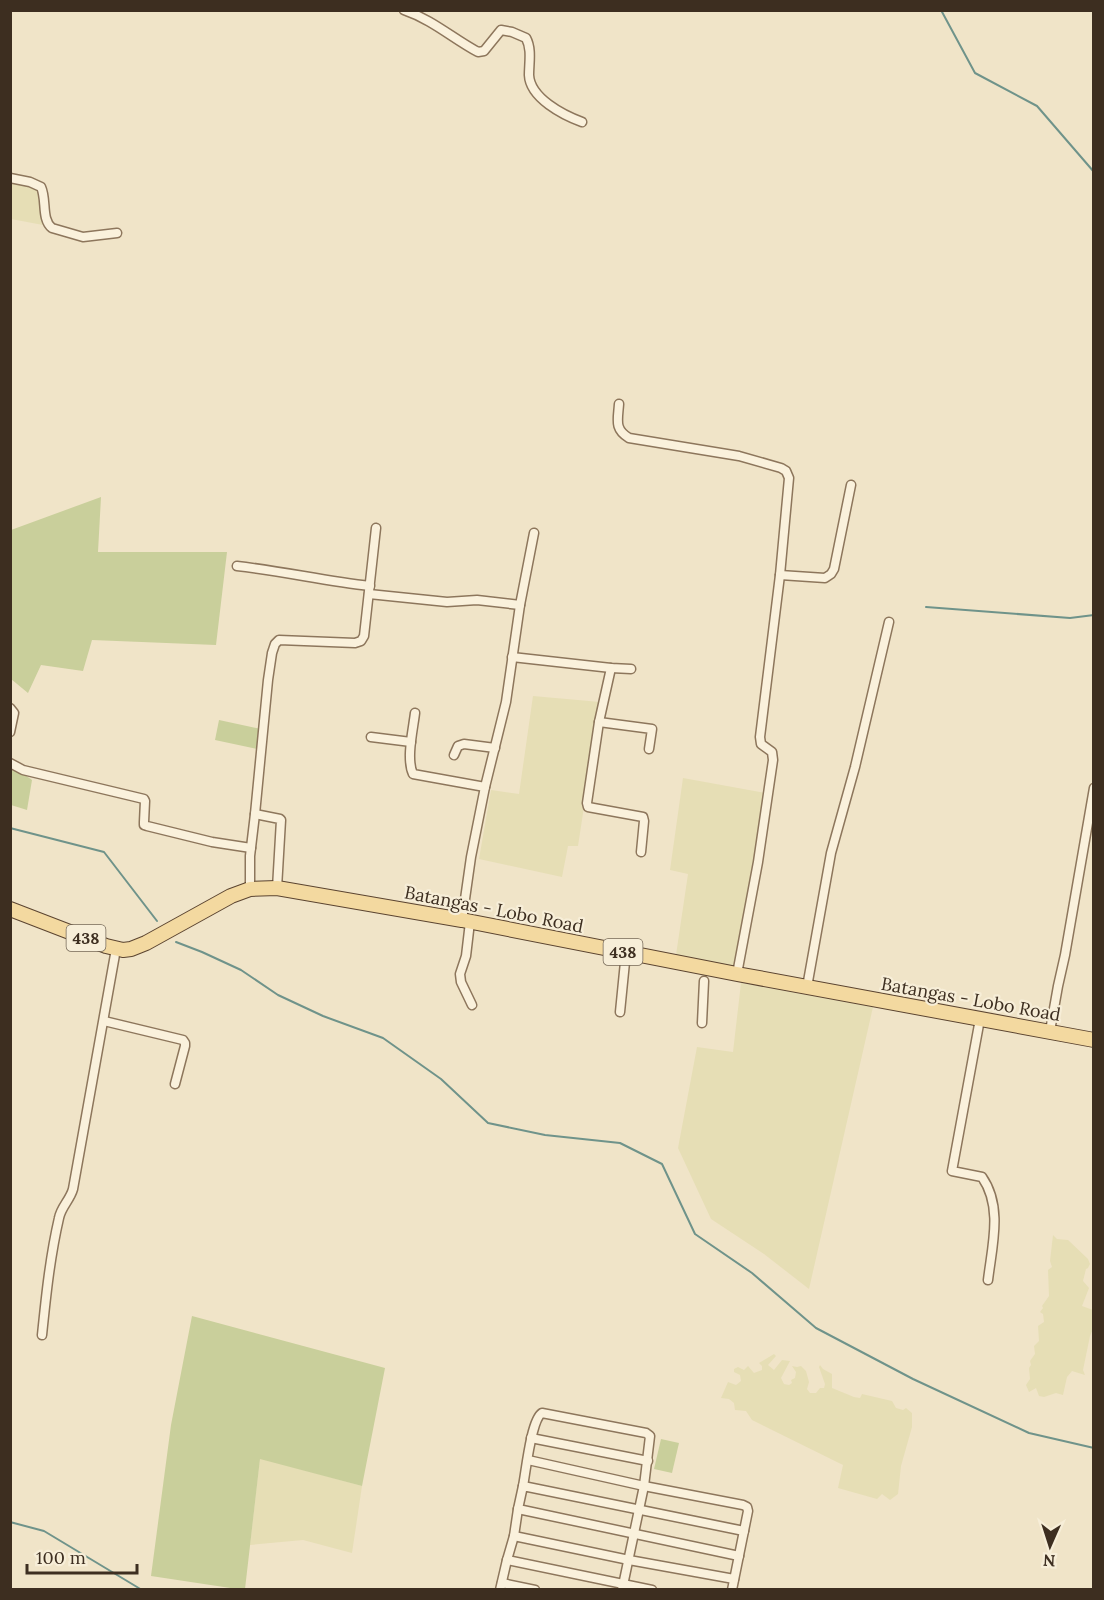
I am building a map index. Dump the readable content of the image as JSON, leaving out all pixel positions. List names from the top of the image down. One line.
{"streets":{"main road":["Batangas - Lobo Road","438"]},"crossings":[["Batangas - Lobo Road","438"]],"scale_bar":"100 m","north":"bottom"}
